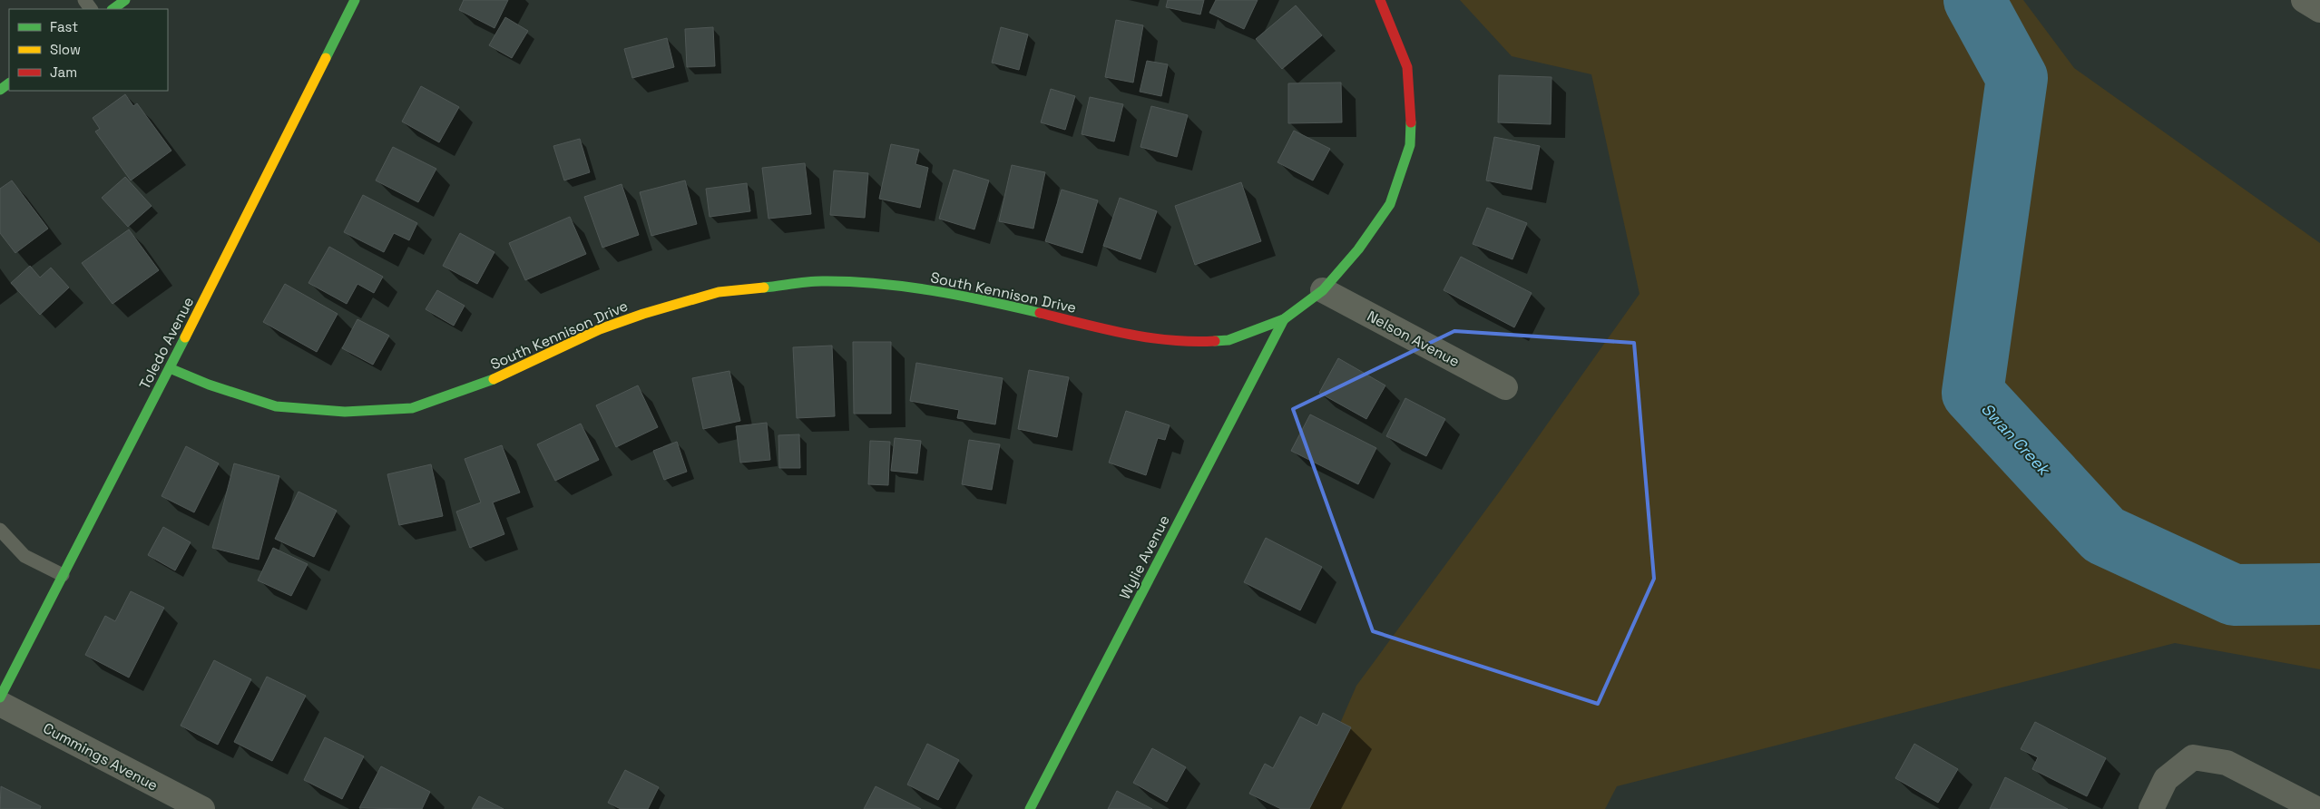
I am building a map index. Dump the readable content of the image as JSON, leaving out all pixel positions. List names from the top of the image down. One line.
{"streets":{"street":["South Kennison Drive","Nelson Avenue","Toledo Avenue","Wylie Avenue","Cummings Avenue"]},"crossings":[["South Kennison Drive","Toledo Avenue"],["South Kennison Drive","Wylie Avenue"]],"water":["Swan Creek"],"legend":["Fast","Slow","Jam"]}
